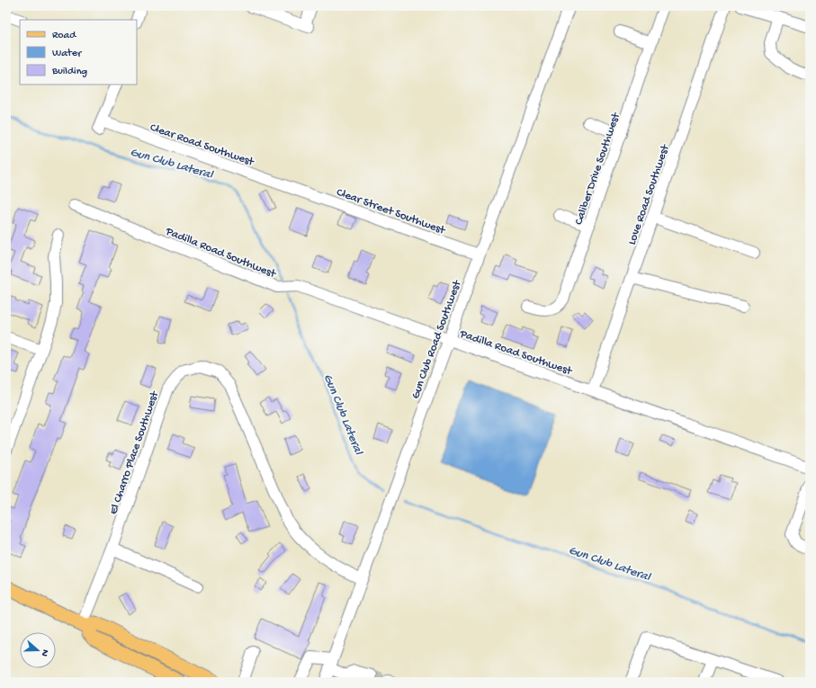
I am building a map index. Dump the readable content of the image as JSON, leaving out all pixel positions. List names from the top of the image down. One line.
{"streets":{"street":["Clear Road Southwest","Caliber Drive Southwest","Love Road Southwest","Clear Street Southwest","Padilla Road Southwest","Gun Club Road Southwest","El Charro Place Southwest"]},"crossings":[["Clear Road Southwest","Clear Street Southwest"],["Love Road Southwest","Padilla Road Southwest"],["Clear Street Southwest","Gun Club Road Southwest"],["Padilla Road Southwest","Gun Club Road Southwest"],["Gun Club Road Southwest","El Charro Place Southwest"]],"water":["Gun Club Lateral"],"legend":["Road","Water","Building"],"north":"right"}
